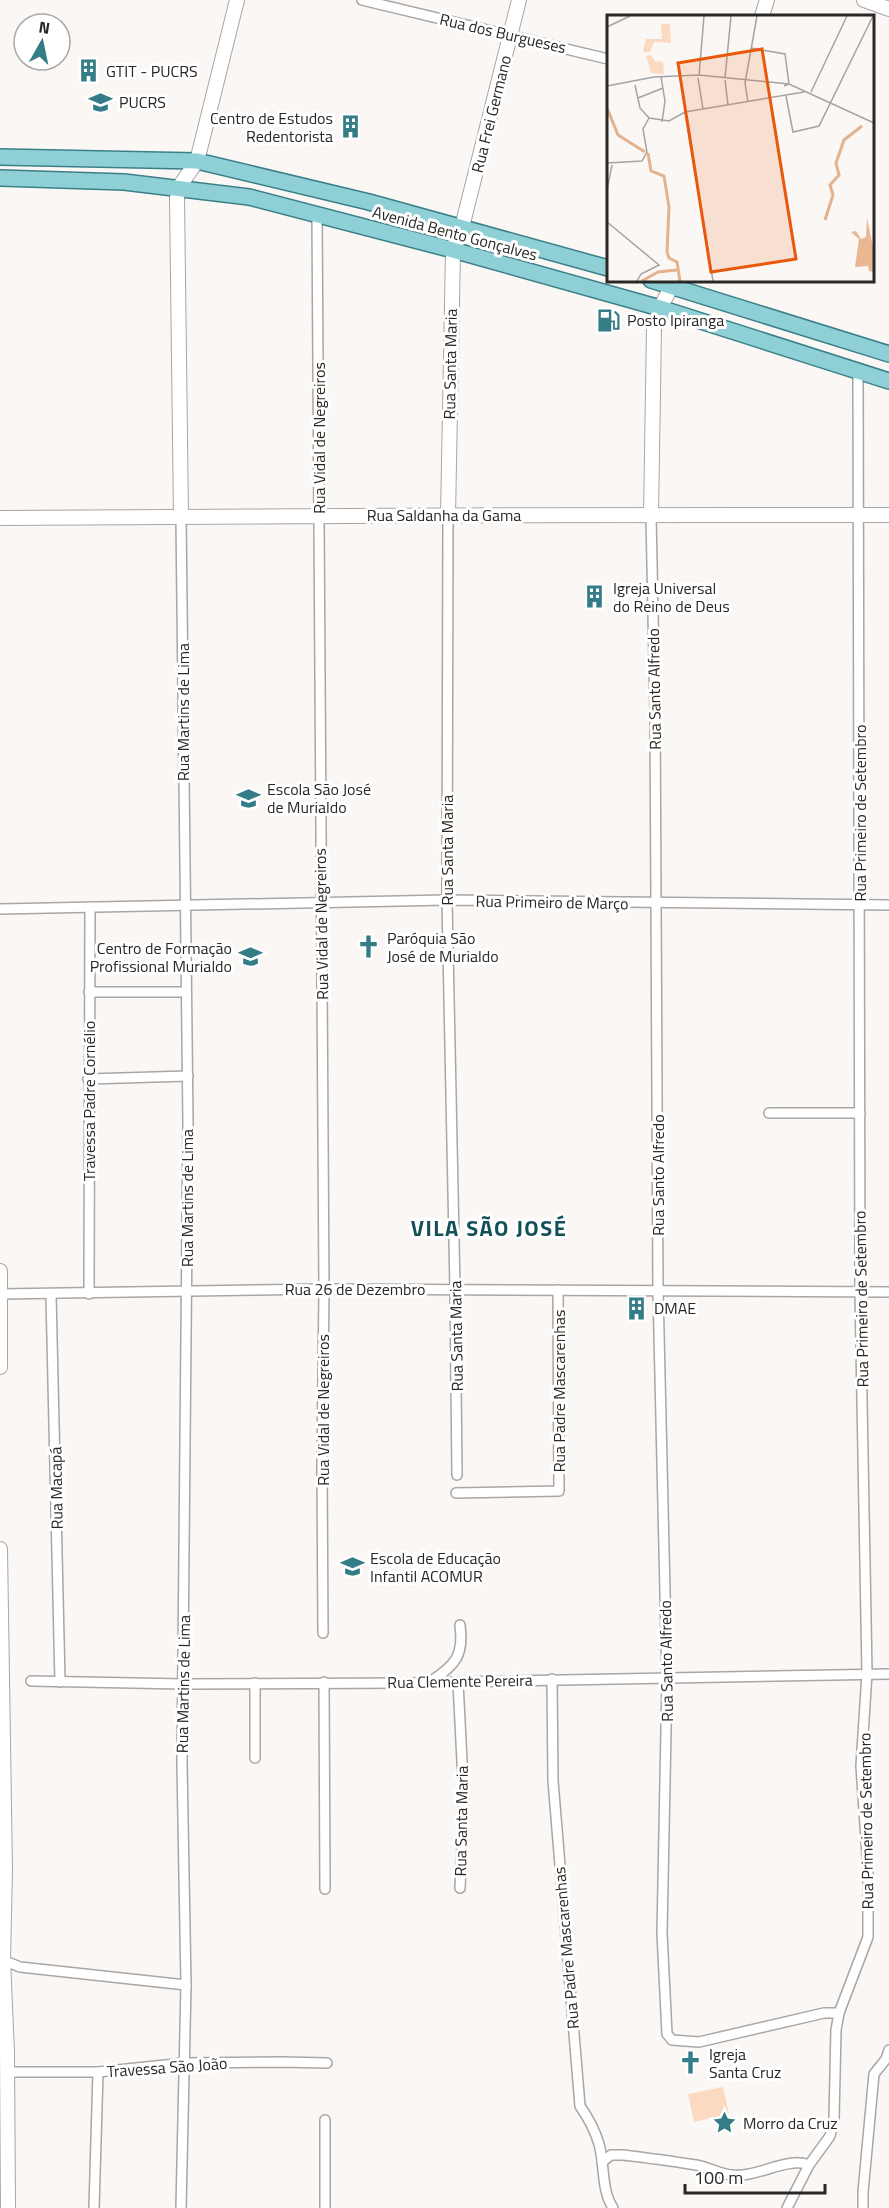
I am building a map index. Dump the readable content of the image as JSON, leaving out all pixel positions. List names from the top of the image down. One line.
{"streets":{"main road":["Avenida Bento Gonçalves"],"street":["Rua dos Burgueses","Rua Frei Germano","Rua Santa Maria","Rua Vidal de Negreiros","Rua Saldanha da Gama","Rua Santo Alfredo","Rua Martins de Lima","Rua Primeiro de Setembro","Rua Primeiro de Março","Travessa Padre Cornélio","Rua 26 de Dezembro","Rua Padre Mascarenhas","Rua Macapá","Rua Clemente Pereira","Travessa São João"]},"crossings":[["Rua dos Burgueses","Rua Frei Germano"],["Rua Frei Germano","Avenida Bento Gonçalves"],["Rua Frei Germano","Rua Santa Maria"],["Avenida Bento Gonçalves","Rua Santa Maria"],["Avenida Bento Gonçalves","Rua Vidal de Negreiros"],["Avenida Bento Gonçalves","Rua Santo Alfredo"],["Avenida Bento Gonçalves","Rua Martins de Lima"],["Avenida Bento Gonçalves","Rua Primeiro de Setembro"],["Rua Santa Maria","Rua Saldanha da Gama"],["Rua Santa Maria","Rua Primeiro de Março"],["Rua Santa Maria","Rua 26 de Dezembro"],["Rua Santa Maria","Rua Clemente Pereira"],["Rua Vidal de Negreiros","Rua Saldanha da Gama"],["Rua Vidal de Negreiros","Rua Primeiro de Março"],["Rua Vidal de Negreiros","Rua 26 de Dezembro"],["Rua Saldanha da Gama","Rua Santo Alfredo"],["Rua Saldanha da Gama","Rua Martins de Lima"],["Rua Saldanha da Gama","Rua Primeiro de Setembro"],["Rua Santo Alfredo","Rua Primeiro de Setembro"],["Rua Santo Alfredo","Rua Primeiro de Março"],["Rua Santo Alfredo","Rua 26 de Dezembro"],["Rua Santo Alfredo","Rua Clemente Pereira"],["Rua Martins de Lima","Rua Primeiro de Março"],["Rua Martins de Lima","Rua 26 de Dezembro"],["Rua Martins de Lima","Rua Clemente Pereira"],["Rua Martins de Lima","Travessa São João"],["Rua Primeiro de Setembro","Rua Primeiro de Março"],["Rua Primeiro de Setembro","Rua 26 de Dezembro"],["Rua Primeiro de Setembro","Rua Clemente Pereira"],["Rua Primeiro de Março","Travessa Padre Cornélio"],["Travessa Padre Cornélio","Rua 26 de Dezembro"],["Rua 26 de Dezembro","Rua Padre Mascarenhas"],["Rua 26 de Dezembro","Rua Macapá"],["Rua Padre Mascarenhas","Rua Clemente Pereira"],["Rua Macapá","Rua Clemente Pereira"]],"districts":["VILA SÃO JOSÉ"],"places":{"building":["GTIT - PUCRS","Centro de Estudos Redentorista","Igreja Universal do Reino de Deus","DMAE"],"school or university":["PUCRS","Escola São José de Murialdo","Centro de Formação Profissional Murialdo","Escola de Educação Infantil ACOMUR"],"fuel station":["Posto Ipiranga"],"church":["Paróquia São José de Murialdo","Igreja Santa Cruz"],"place":["Morro da Cruz"]},"scale_bar":"100 m","north":"top"}
